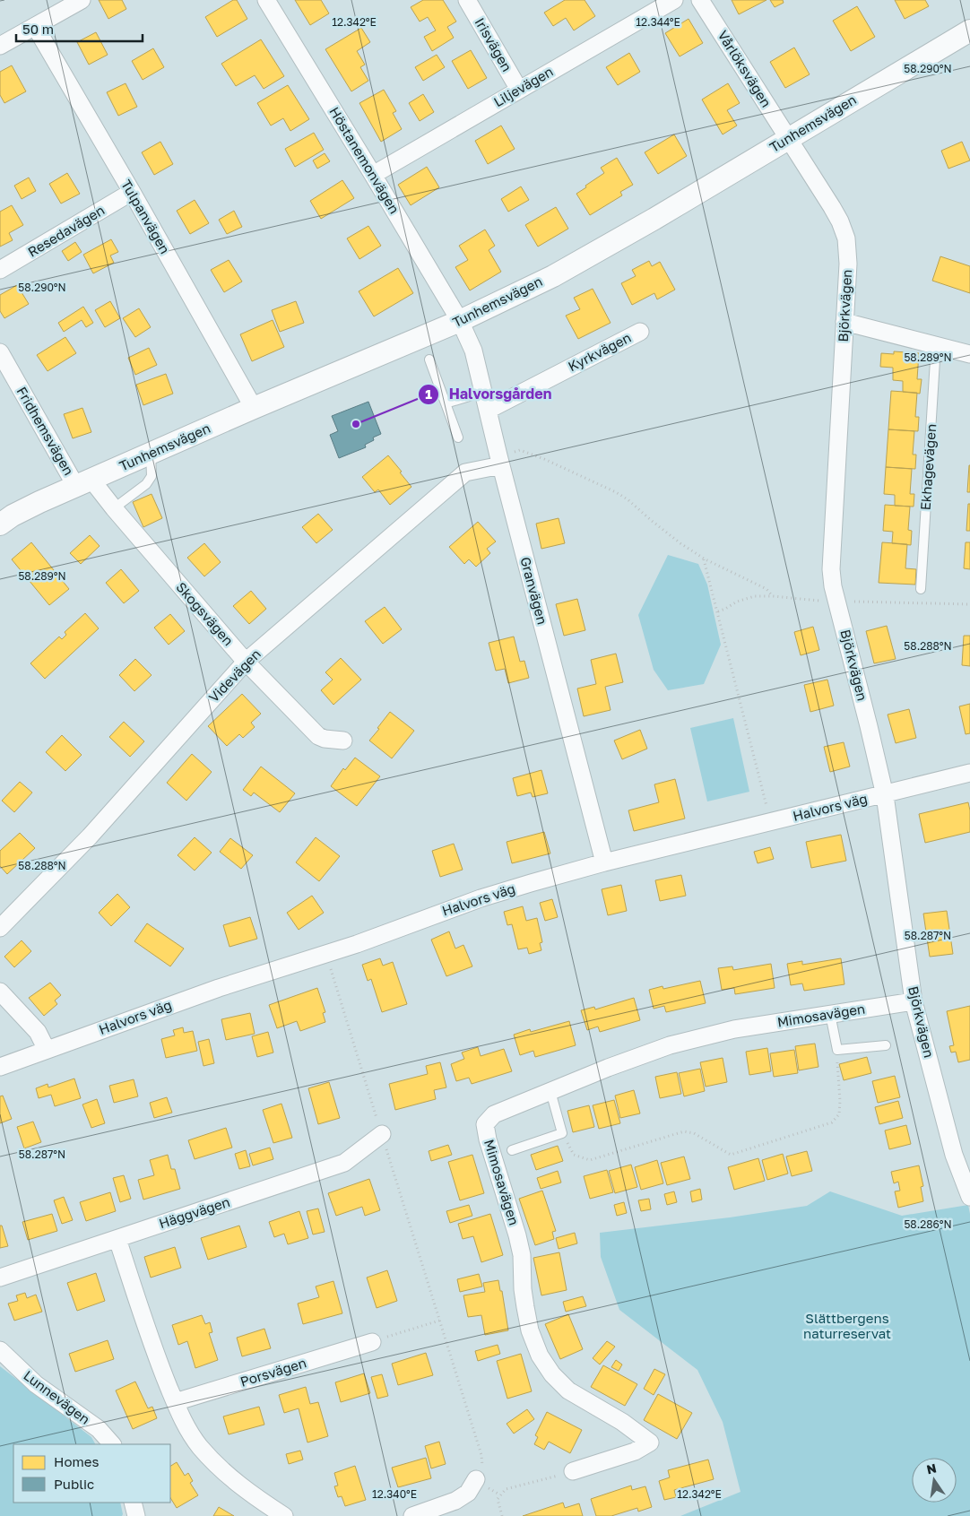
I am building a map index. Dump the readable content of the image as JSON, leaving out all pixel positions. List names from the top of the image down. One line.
{"streets":{"street":["Irisvägen","Vårlöksvägen","Liljevägen","Tunhemsvägen","Höstanemonvägen","Tulpanvägen","Resedavägen","Björkvägen","Kyrkvägen","Fridhemsvägen","Granvägen","Skogsvägen","Videvägen","Halvors väg","Mimosavägen","Häggvägen","Porsvägen","Lunnevägen"],"lane":["Ekhagevägen"]},"crossings":[["Irisvägen","Liljevägen"],["Vårlöksvägen","Tunhemsvägen"],["Vårlöksvägen","Björkvägen"],["Liljevägen","Höstanemonvägen"],["Tunhemsvägen","Höstanemonvägen"],["Tunhemsvägen","Tulpanvägen"],["Tunhemsvägen","Björkvägen"],["Tunhemsvägen","Fridhemsvägen"],["Tunhemsvägen","Granvägen"],["Tunhemsvägen","Skogsvägen"],["Höstanemonvägen","Granvägen"],["Tulpanvägen","Resedavägen"],["Björkvägen","Halvors väg"],["Björkvägen","Mimosavägen"],["Kyrkvägen","Granvägen"],["Fridhemsvägen","Skogsvägen"],["Granvägen","Videvägen"],["Granvägen","Halvors väg"],["Skogsvägen","Videvägen"]],"parks":["Slättbergens naturreservat"],"places":["Halvorsgården"],"legend":["Homes","Public"],"scale_bar":"50 m","north":"top","coordinates":["12.342°E","12.344°E","58.290°N","58.289°N","58.288°N","58.287°N","58.286°N","12.340°E"]}
